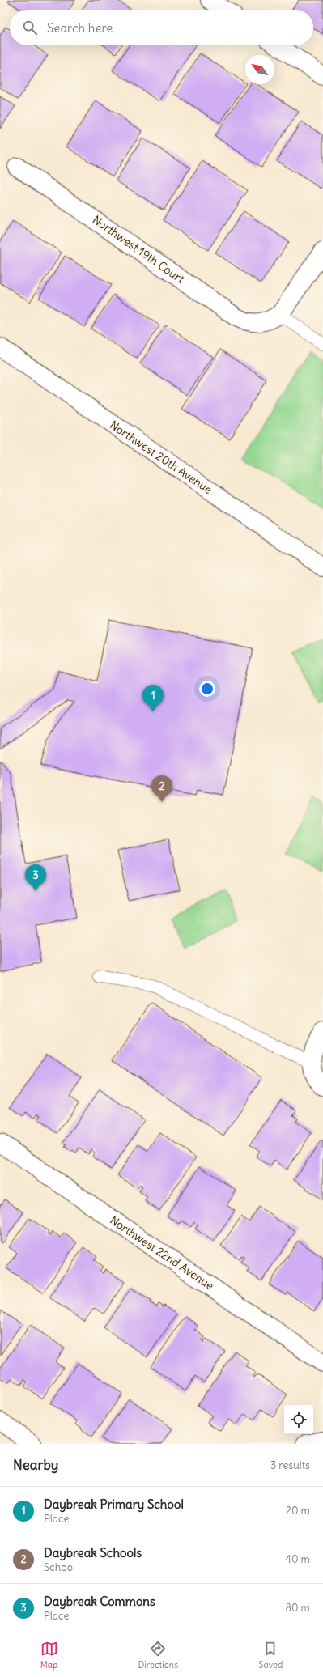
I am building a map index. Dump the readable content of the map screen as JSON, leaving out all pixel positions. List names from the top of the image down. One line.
{"streets":{"street":["Northwest 19th Court","Northwest 20th Avenue","Northwest 22nd Avenue"]},"north":"top left","page":{"search":"Search here","pins":["1","2","3"],"heading":["Nearby","3 results"],"list":[{"mark":"1","name":"Daybreak Primary School","note":"Place","value":"20 m"},{"mark":"2","name":"Daybreak Schools","note":"School","value":"40 m"},{"mark":"3","name":"Daybreak Commons","note":"Place","value":"80 m"}],"nav":["Map","Directions","Saved"]}}
